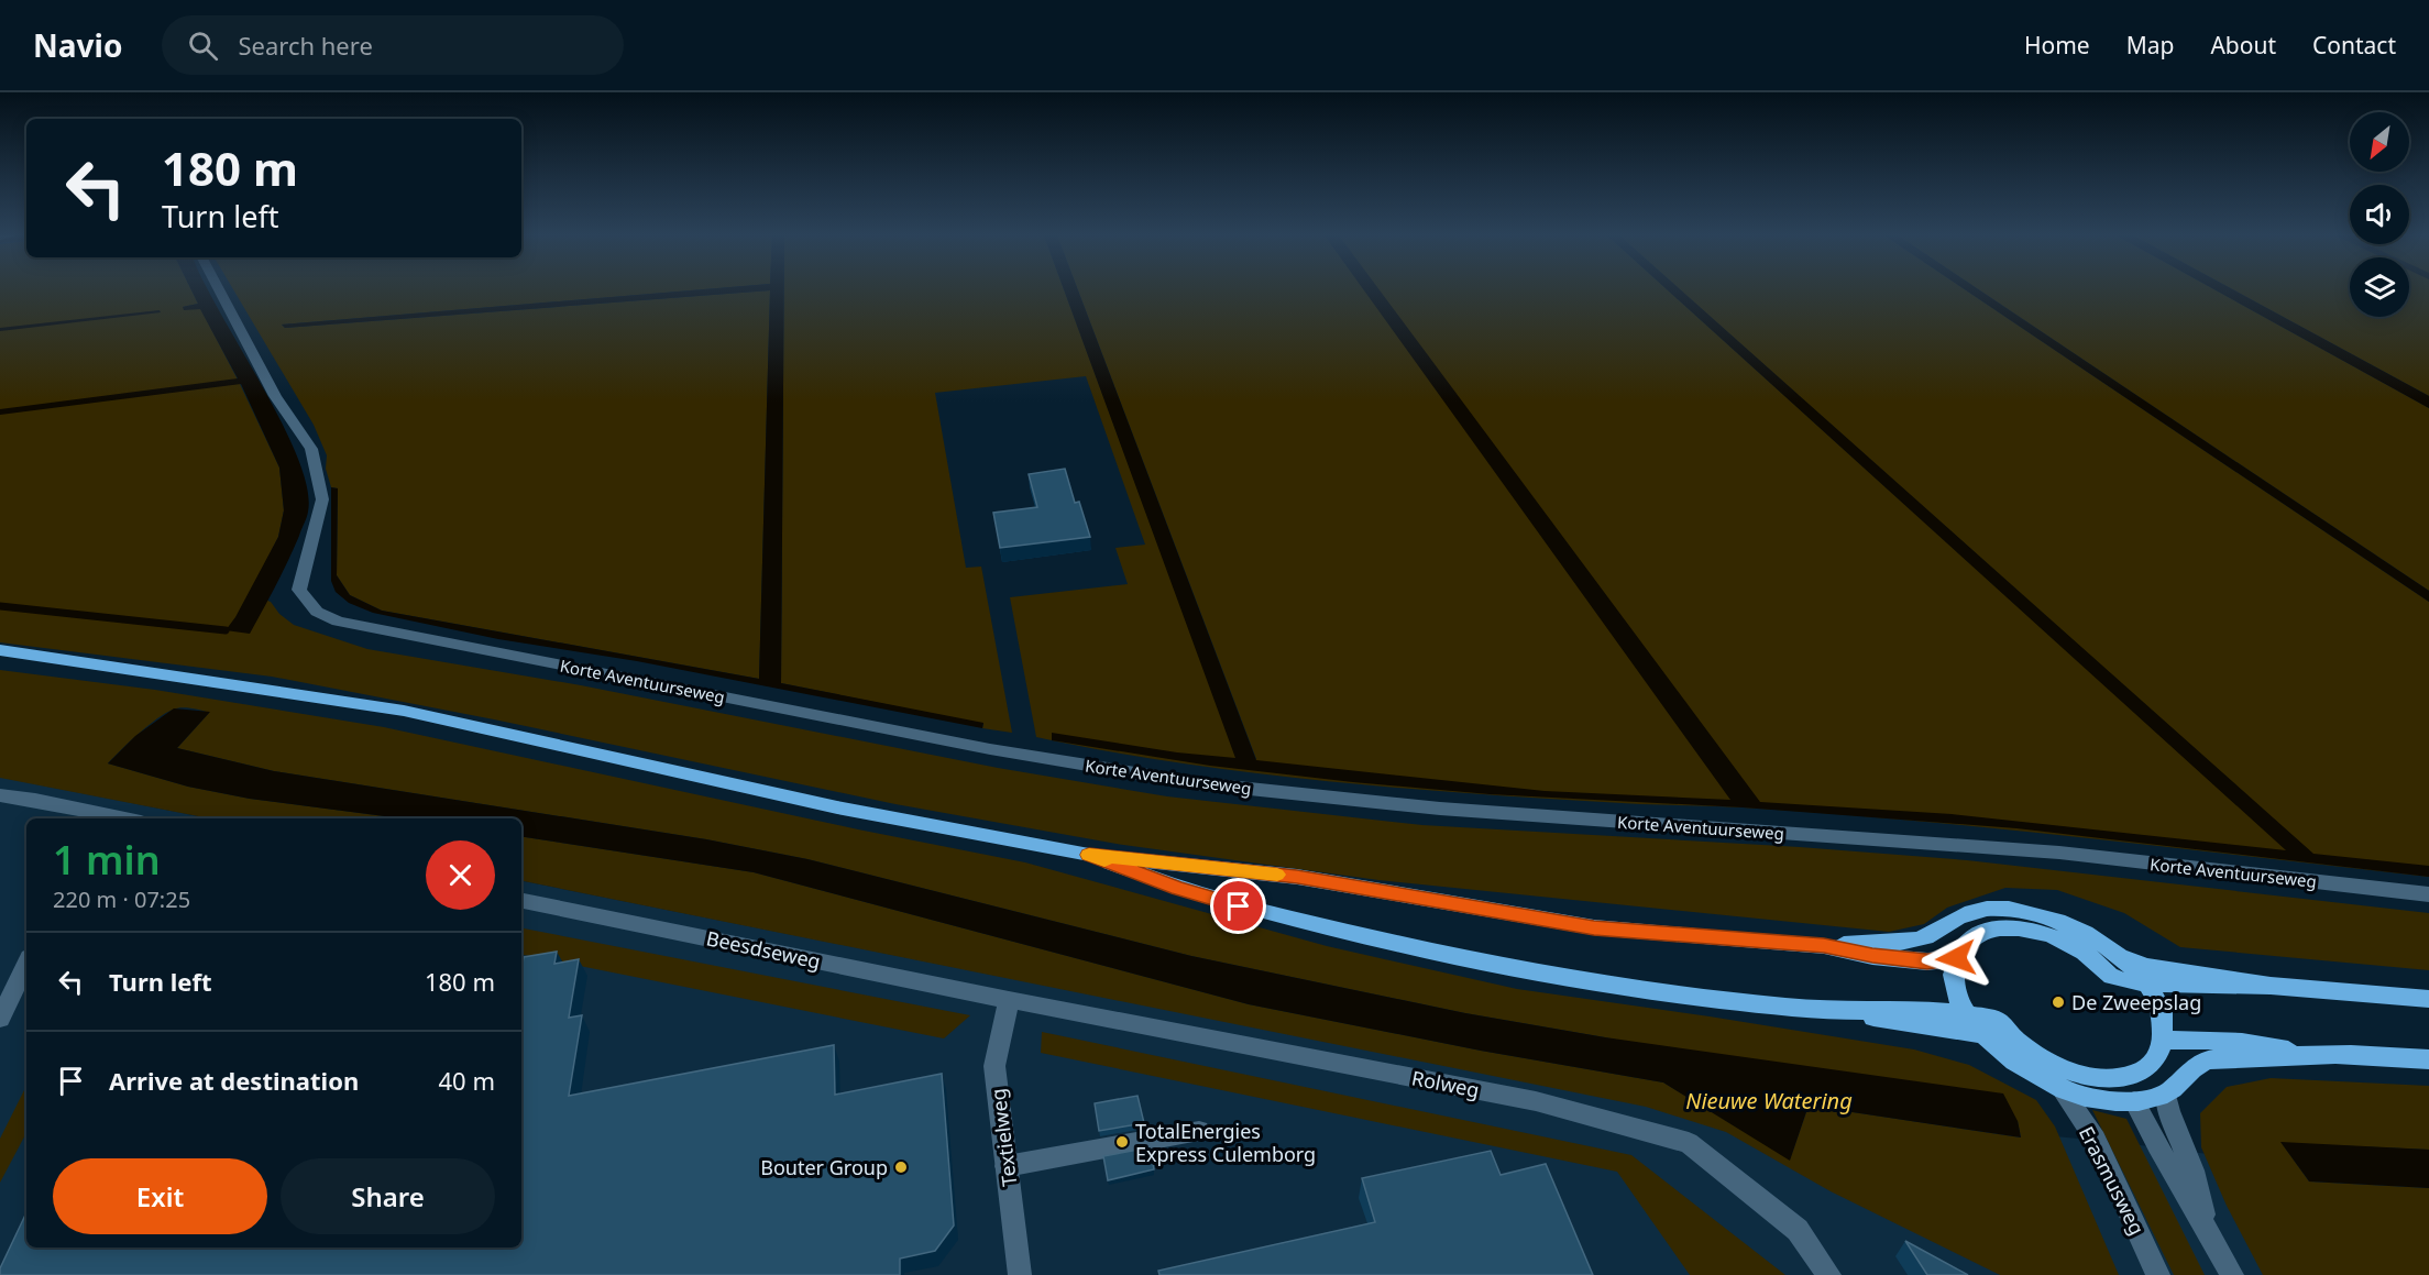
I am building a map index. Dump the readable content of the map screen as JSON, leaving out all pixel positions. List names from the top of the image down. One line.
{"streets":{"street":["Korte Aventuurseweg","Beesdseweg","Rolweg","Textielweg","Erasmusweg"]},"crossings":[["Beesdseweg","Rolweg"],["Beesdseweg","Textielweg"],["Rolweg","Textielweg"]],"water":["Nieuwe Watering"],"places":["De Zweepslag","TotalEnergies Express Culemborg","Bouter Group"],"north":"bottom left","page":{"header":"Navio","search":"Search here","nav":["Home","Map","About","Contact"],"turn":["180 m","Turn left"],"heading":["1 min","220 m · 07:25"],"list":[{"name":"Turn left","value":"180 m"},{"name":"Arrive at destination","value":"40 m"}],"buttons":["Exit","Share"]}}
